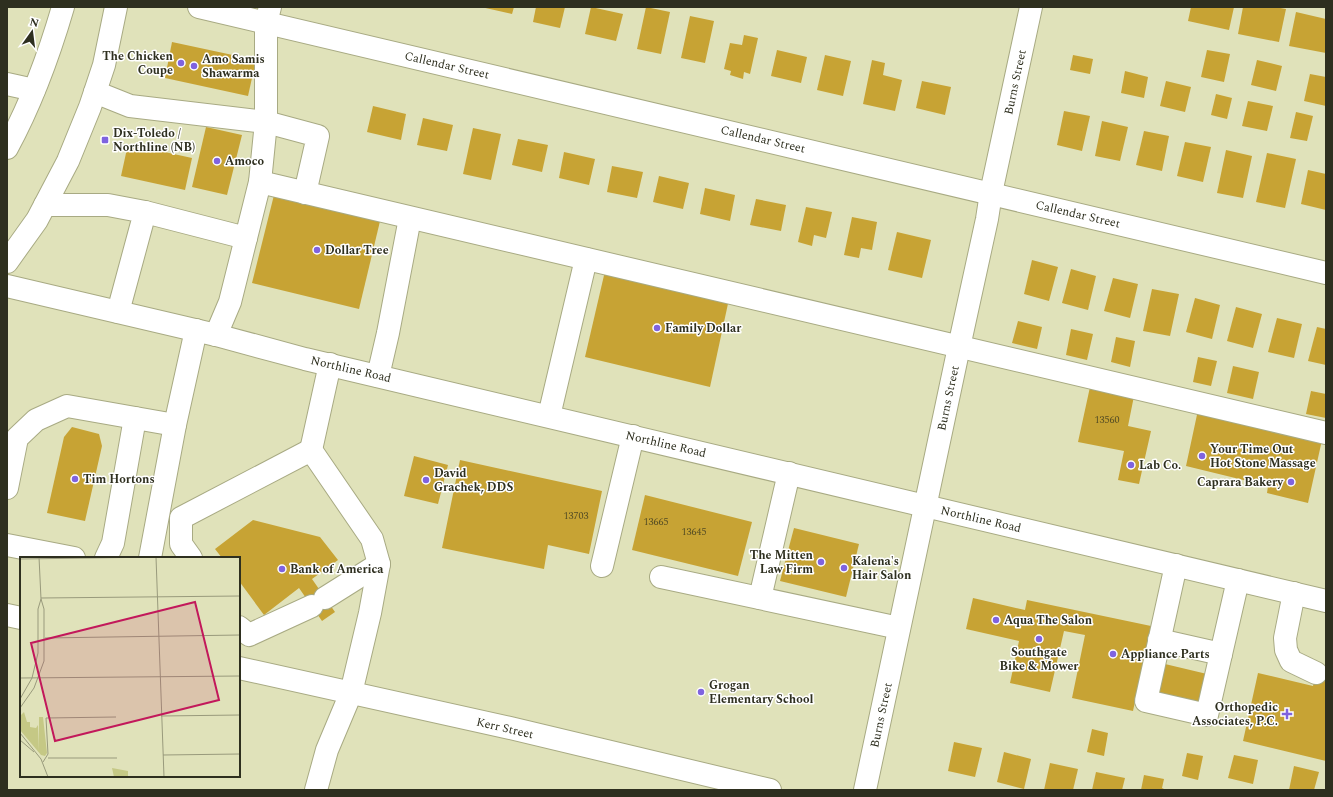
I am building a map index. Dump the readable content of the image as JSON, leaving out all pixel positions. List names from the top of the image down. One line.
{"streets":{"street":["Callendar Street","Burns Street","Northline Road","Kerr Street"]},"crossings":[["Callendar Street","Burns Street"],["Burns Street","Northline Road"]],"places":{"other":["The Chicken Coupe","Amo Samis Shawarma","Amoco","Dollar Tree","Family Dollar","Your Time Out Hot Stone Massage","Lab Co.","Tim Hortons","David Grachek, DDS","Caprara Bakery","The Mitten Law Firm","Kalena's Hair Salon","Bank of America","Aqua The Salon","Southgate Bike & Mower","Appliance Parts","Grogan Elementary School"],"transit":["Dix-Toledo / Northline (NB)"],"health":["Orthopedic Associates, P.C."]},"house_numbers":["13560","13703","13665","13645"],"north":"top"}
